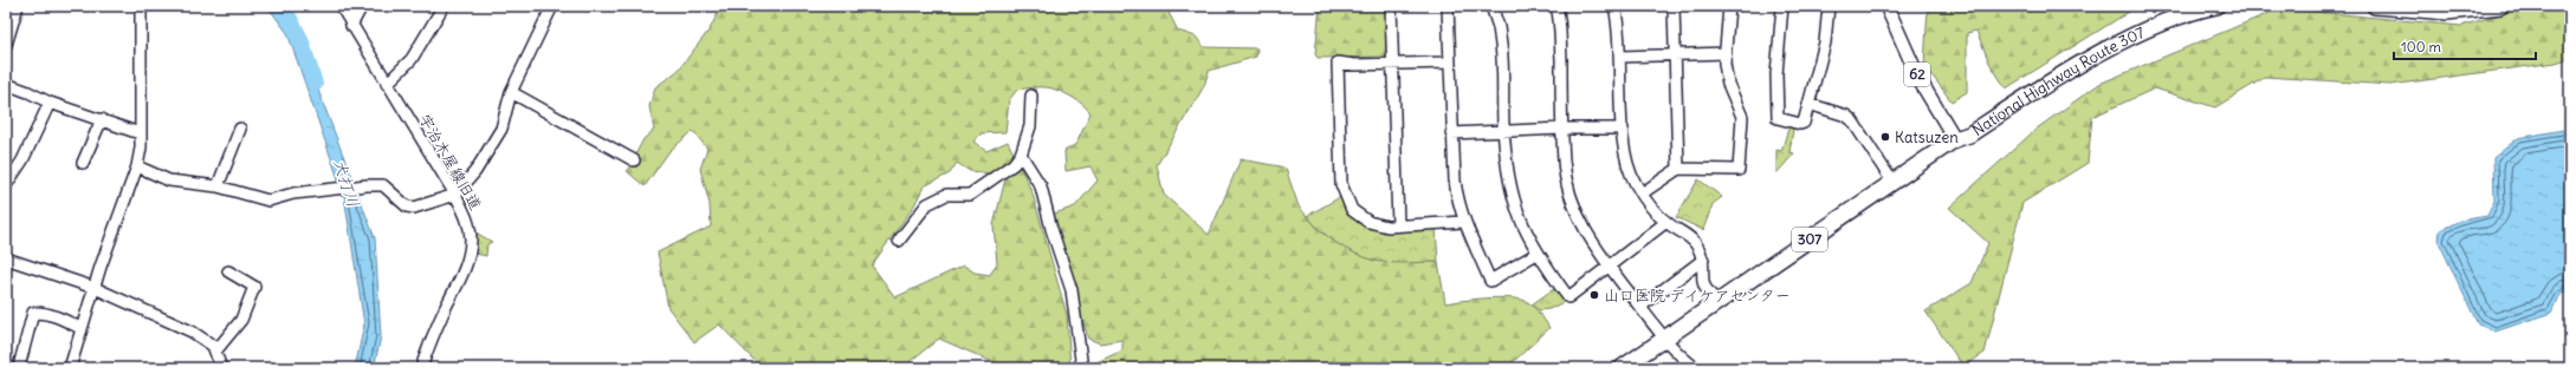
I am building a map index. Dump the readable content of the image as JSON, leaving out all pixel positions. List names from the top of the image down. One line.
{"streets":{"highway":["National Highway Route 307","307"],"main road":["62"],"street":["宇治木屋線旧道"]},"crossings":[["62","National Highway Route 307"]],"water":["犬打川"],"places":["Katsuzen","山口医院 デイケアセンター"],"scale_bar":"100 m"}
